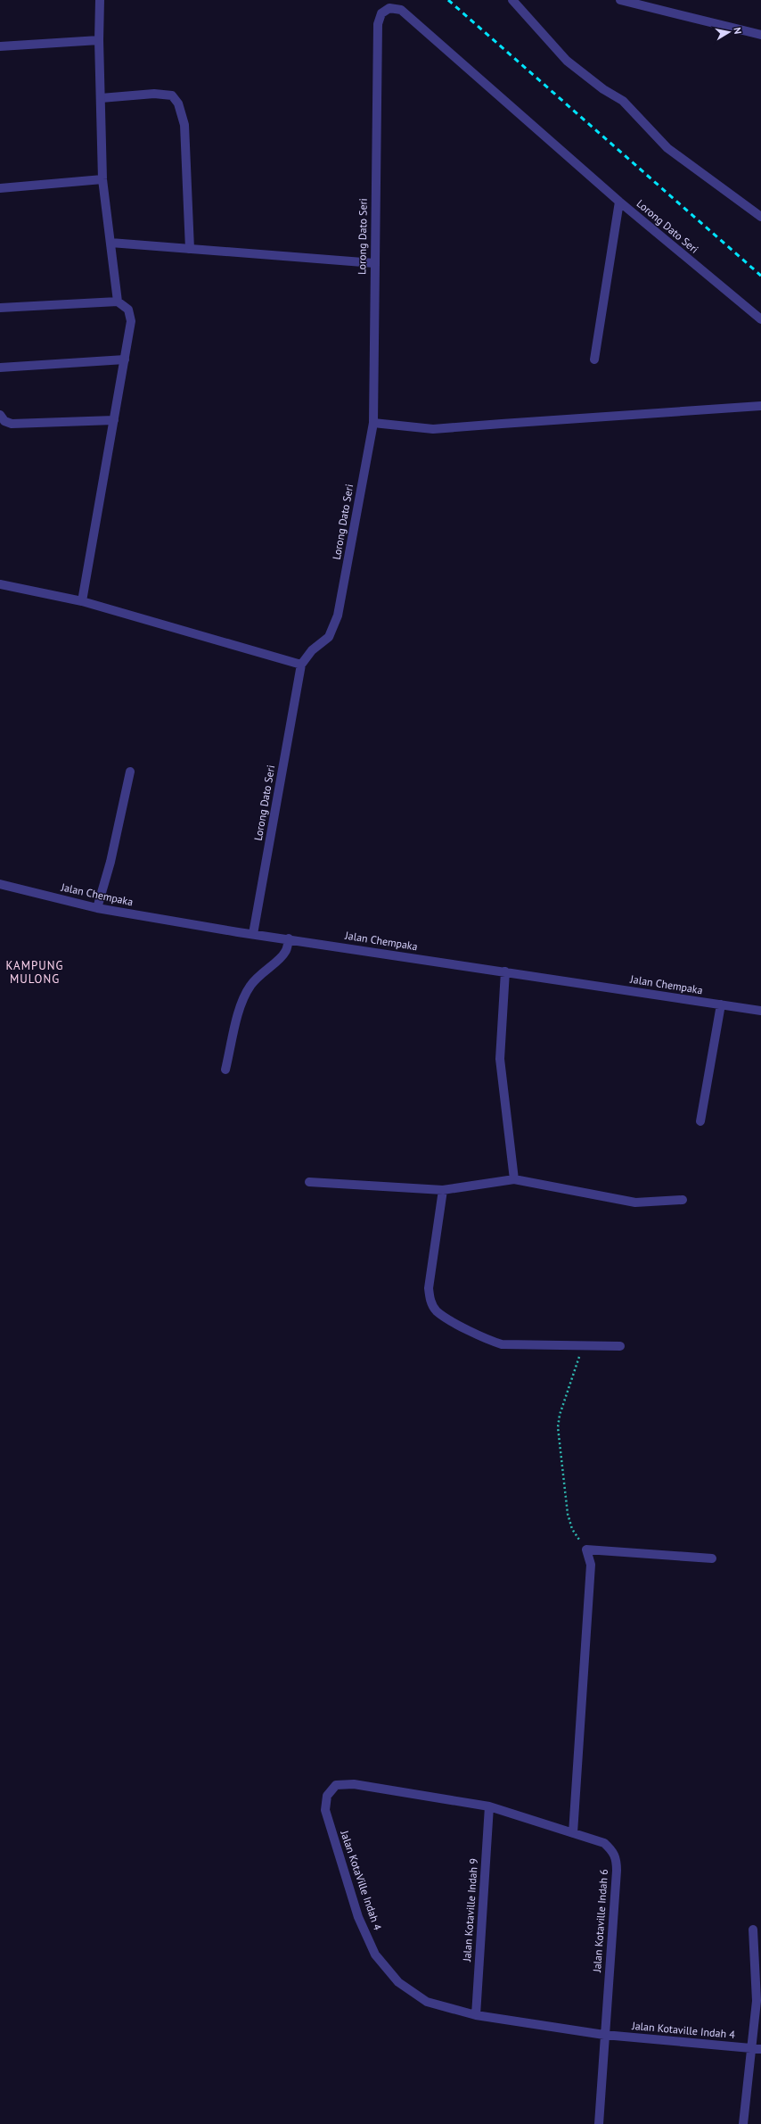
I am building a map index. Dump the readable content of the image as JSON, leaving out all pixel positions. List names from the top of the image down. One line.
{"streets":{"street":["Lorong Dato Seri","Jalan Chempaka","Jalan KotaVille Indah 4","Jalan Kotaville Indah 9","Jalan Kotaville Indah 6","Jalan Kotaville Indah 4"]},"crossings":[["Lorong Dato Seri","Jalan Chempaka"],["Jalan KotaVille Indah 4","Jalan Kotaville Indah 9"],["Jalan KotaVille Indah 4","Jalan Kotaville Indah 6"],["Jalan KotaVille Indah 4","Jalan Kotaville Indah 4"],["Jalan Kotaville Indah 9","Jalan Kotaville Indah 6"],["Jalan Kotaville Indah 6","Jalan Kotaville Indah 4"]],"districts":["KAMPUNG MULONG"],"north":"right"}
